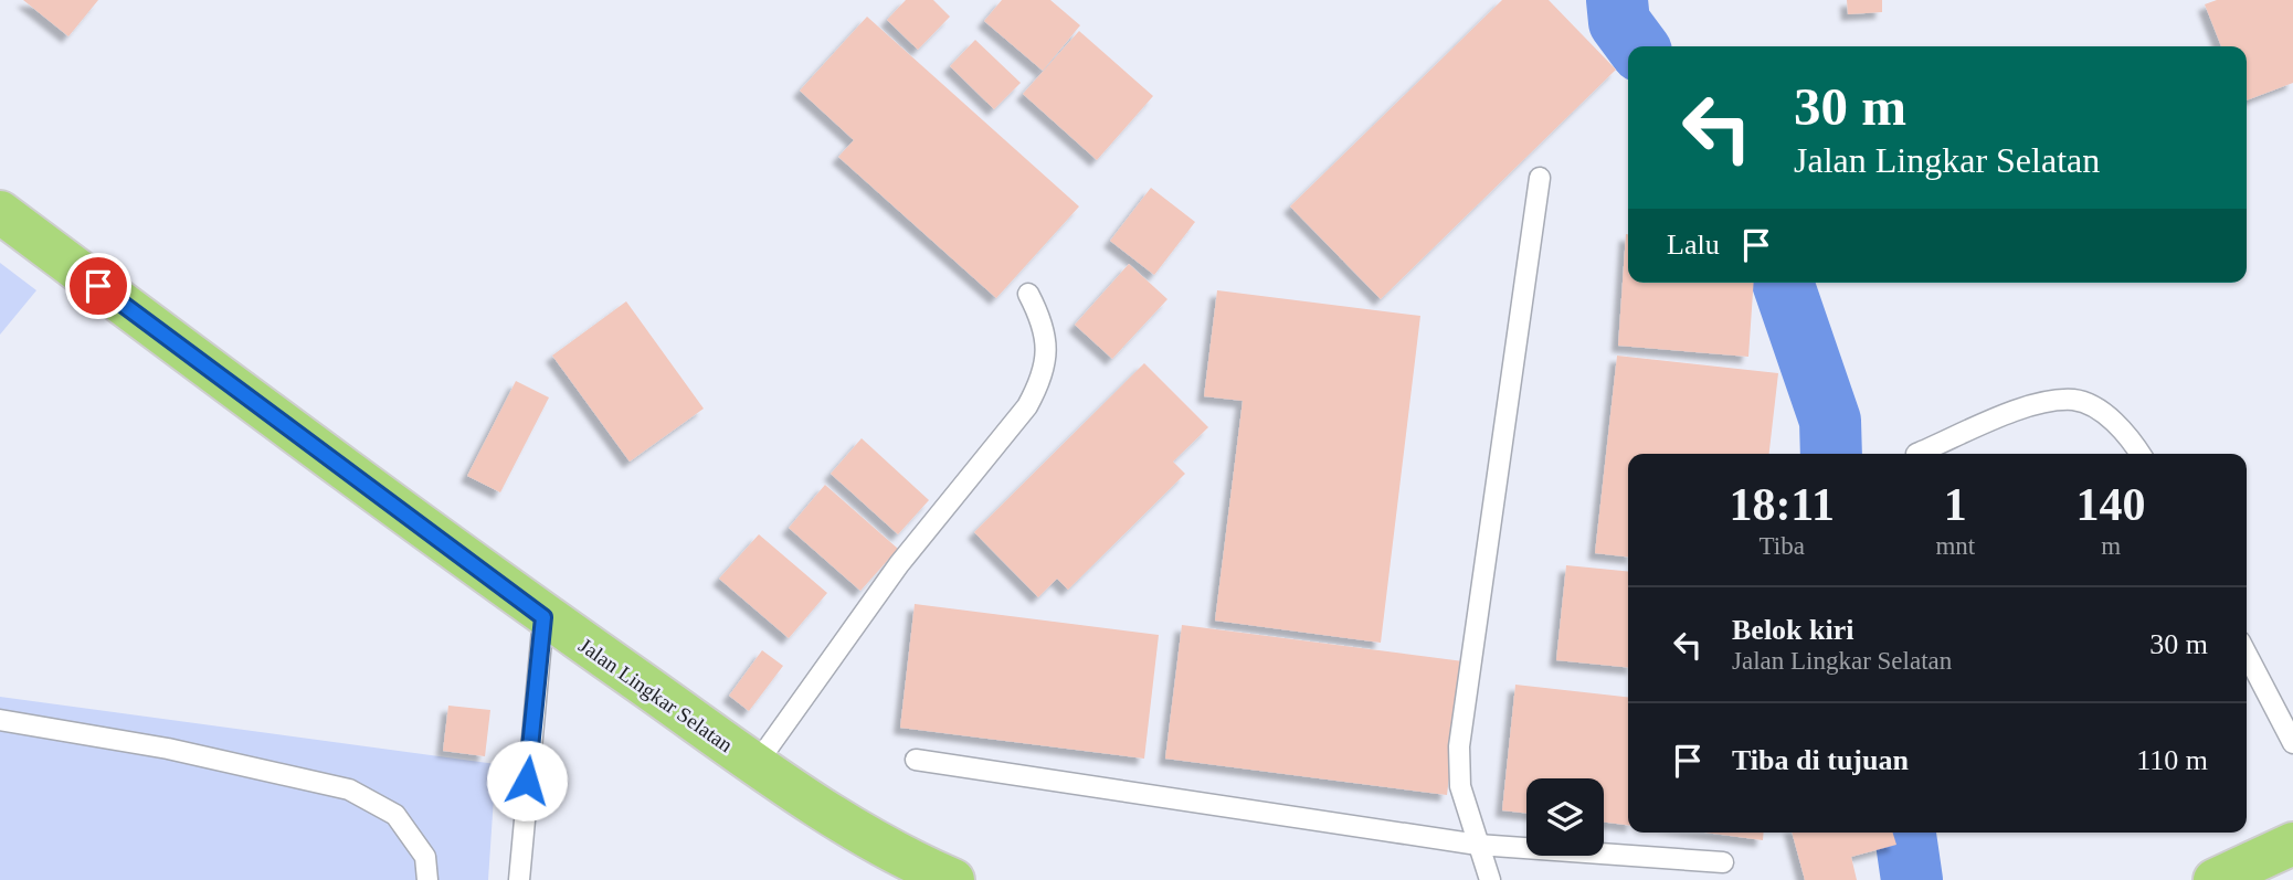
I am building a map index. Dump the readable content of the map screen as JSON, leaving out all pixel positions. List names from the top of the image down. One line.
{"streets":{"highway":["Jalan Lingkar Selatan"]},"page":{"turn":["30 m","Jalan Lingkar Selatan"],"then":"Lalu","eta":["18:11","Tiba","1","mnt","140","m"],"list":[{"name":"Belok kiri","note":"Jalan Lingkar Selatan","value":"30 m"},{"name":"Tiba di tujuan","value":"110 m"}]}}
